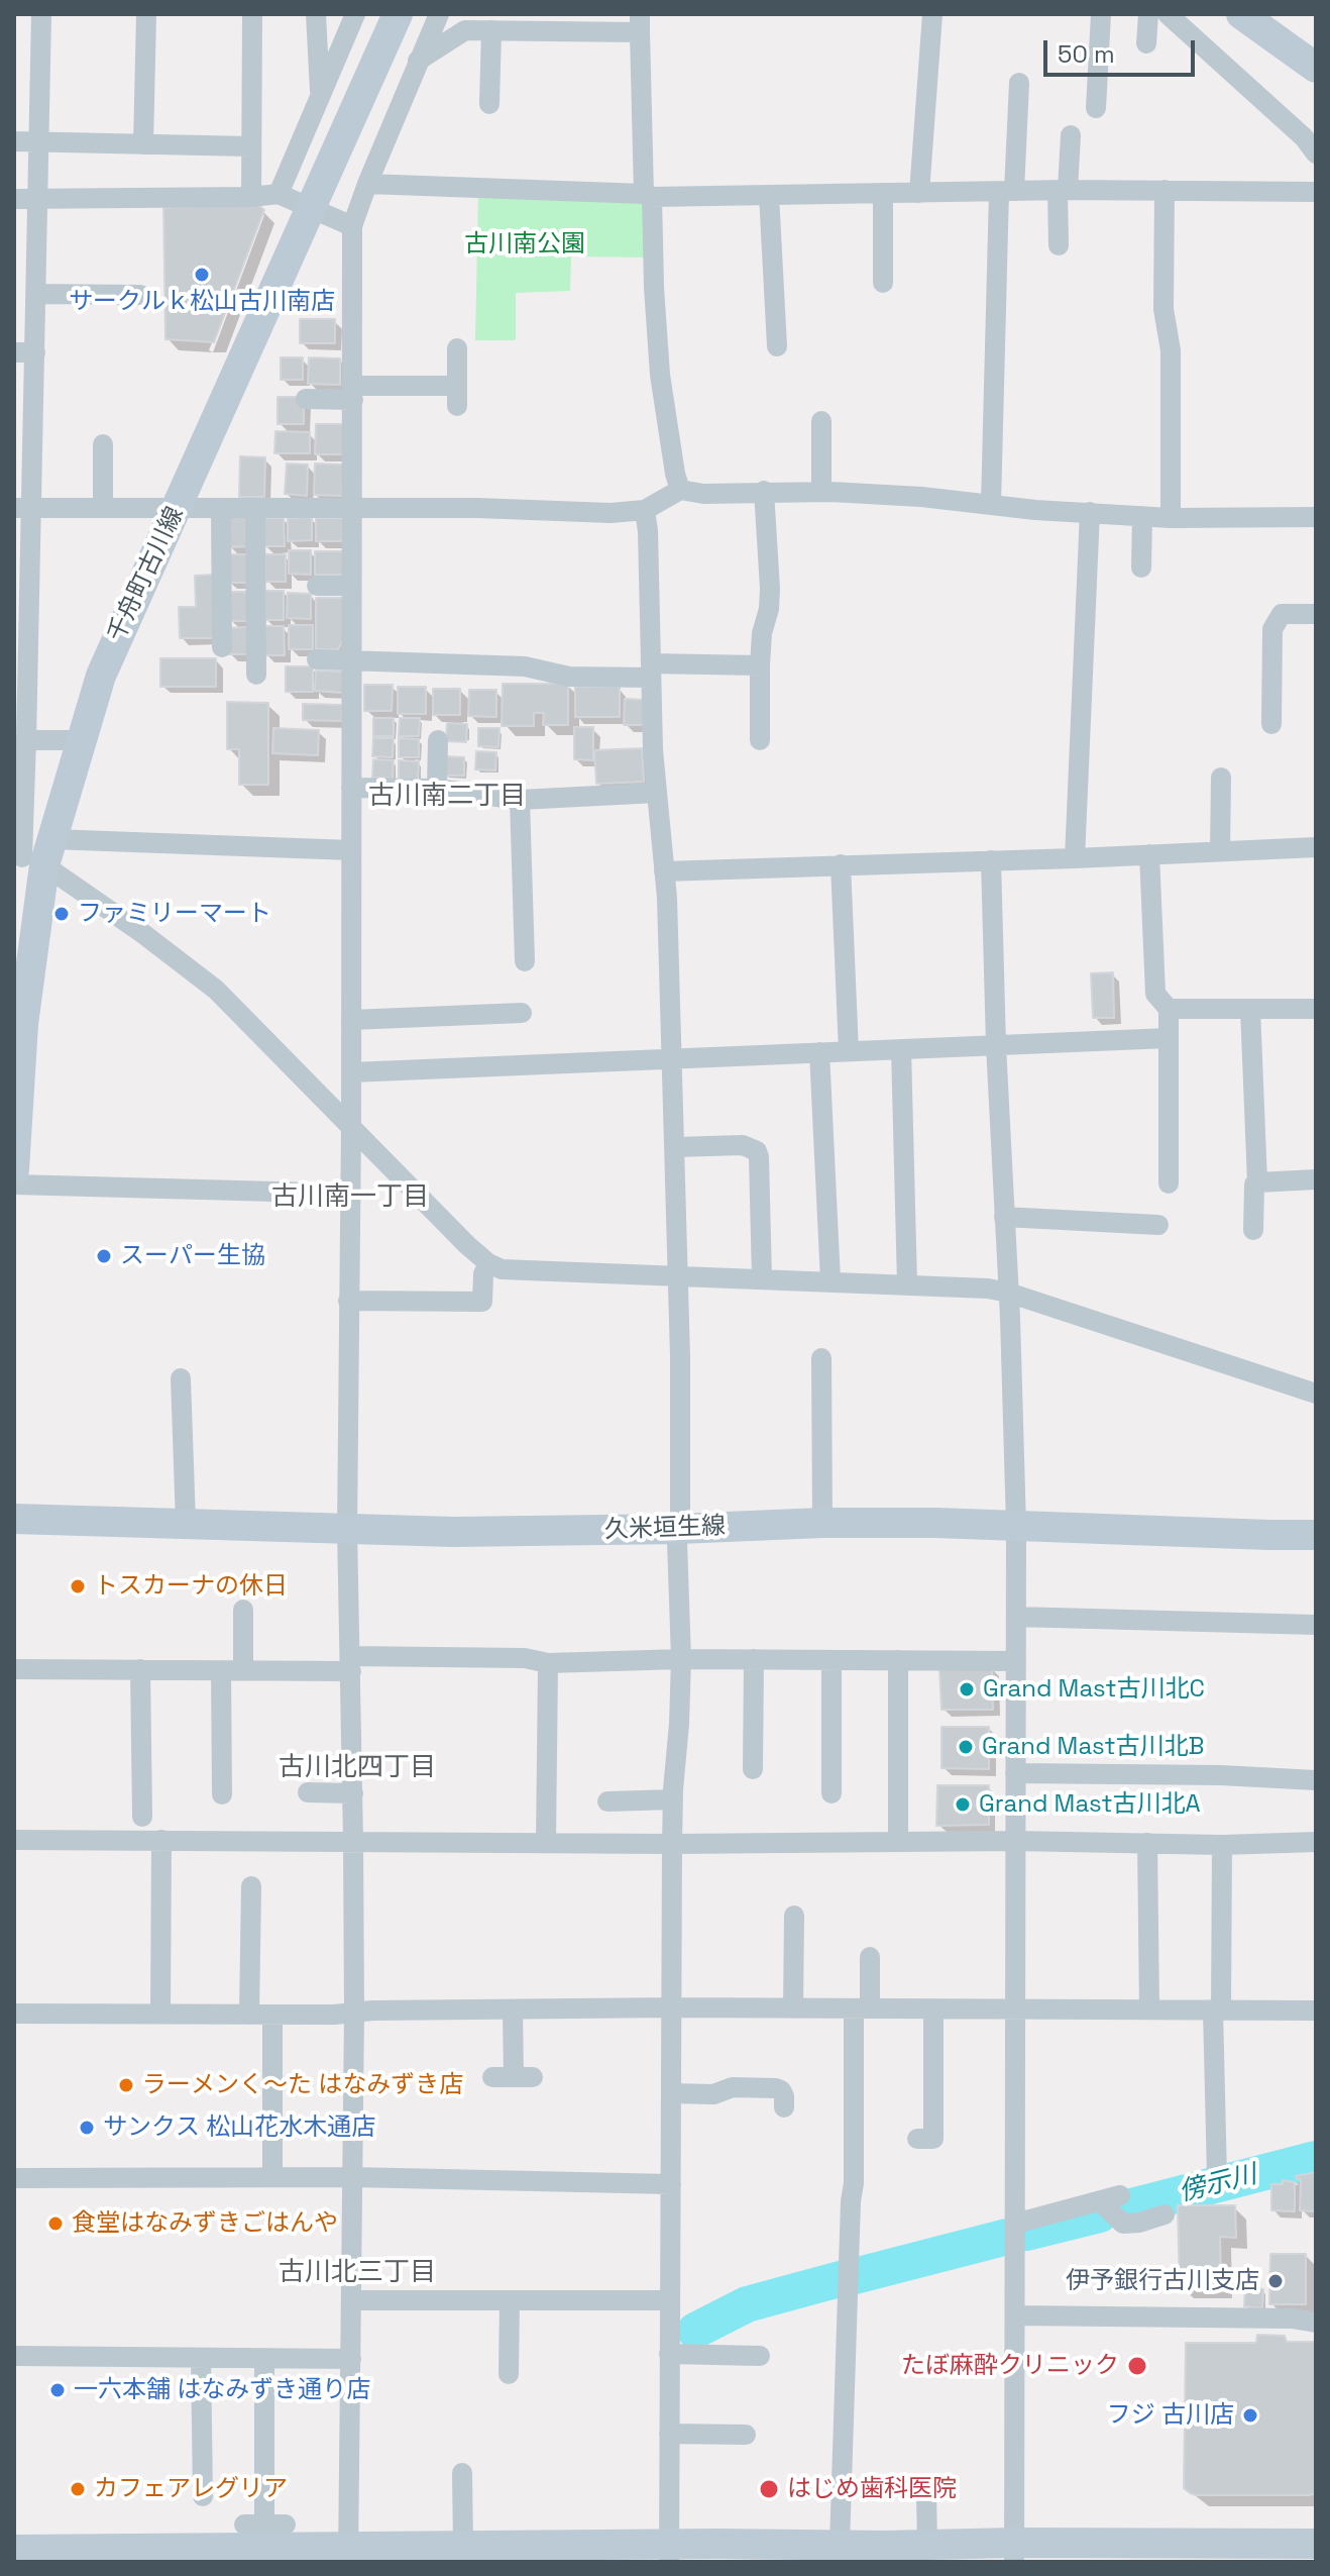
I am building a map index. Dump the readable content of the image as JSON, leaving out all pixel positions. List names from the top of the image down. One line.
{"streets":{"street":["千舟町古川線","久米垣生線"]},"districts":["古川南二丁目","古川南一丁目","古川北四丁目","古川北三丁目"],"water":["傍示川"],"parks":["古川南公園"],"places":["サークルｋ松山古川南店","ファミリーマート","スーパー生協","トスカーナの休日","Grand Mast古川北C","Grand Mast古川北B","Grand Mast古川北A","ラーメンく～た はなみずき店","サンクス 松山花水木通店","食堂はなみずきごはんや","伊予銀行古川支店","たぼ麻酔クリニック","一六本舗 はなみずき通り店","フジ 古川店","カフェアレグリア","はじめ歯科医院"],"scale_bar":"50 m"}
